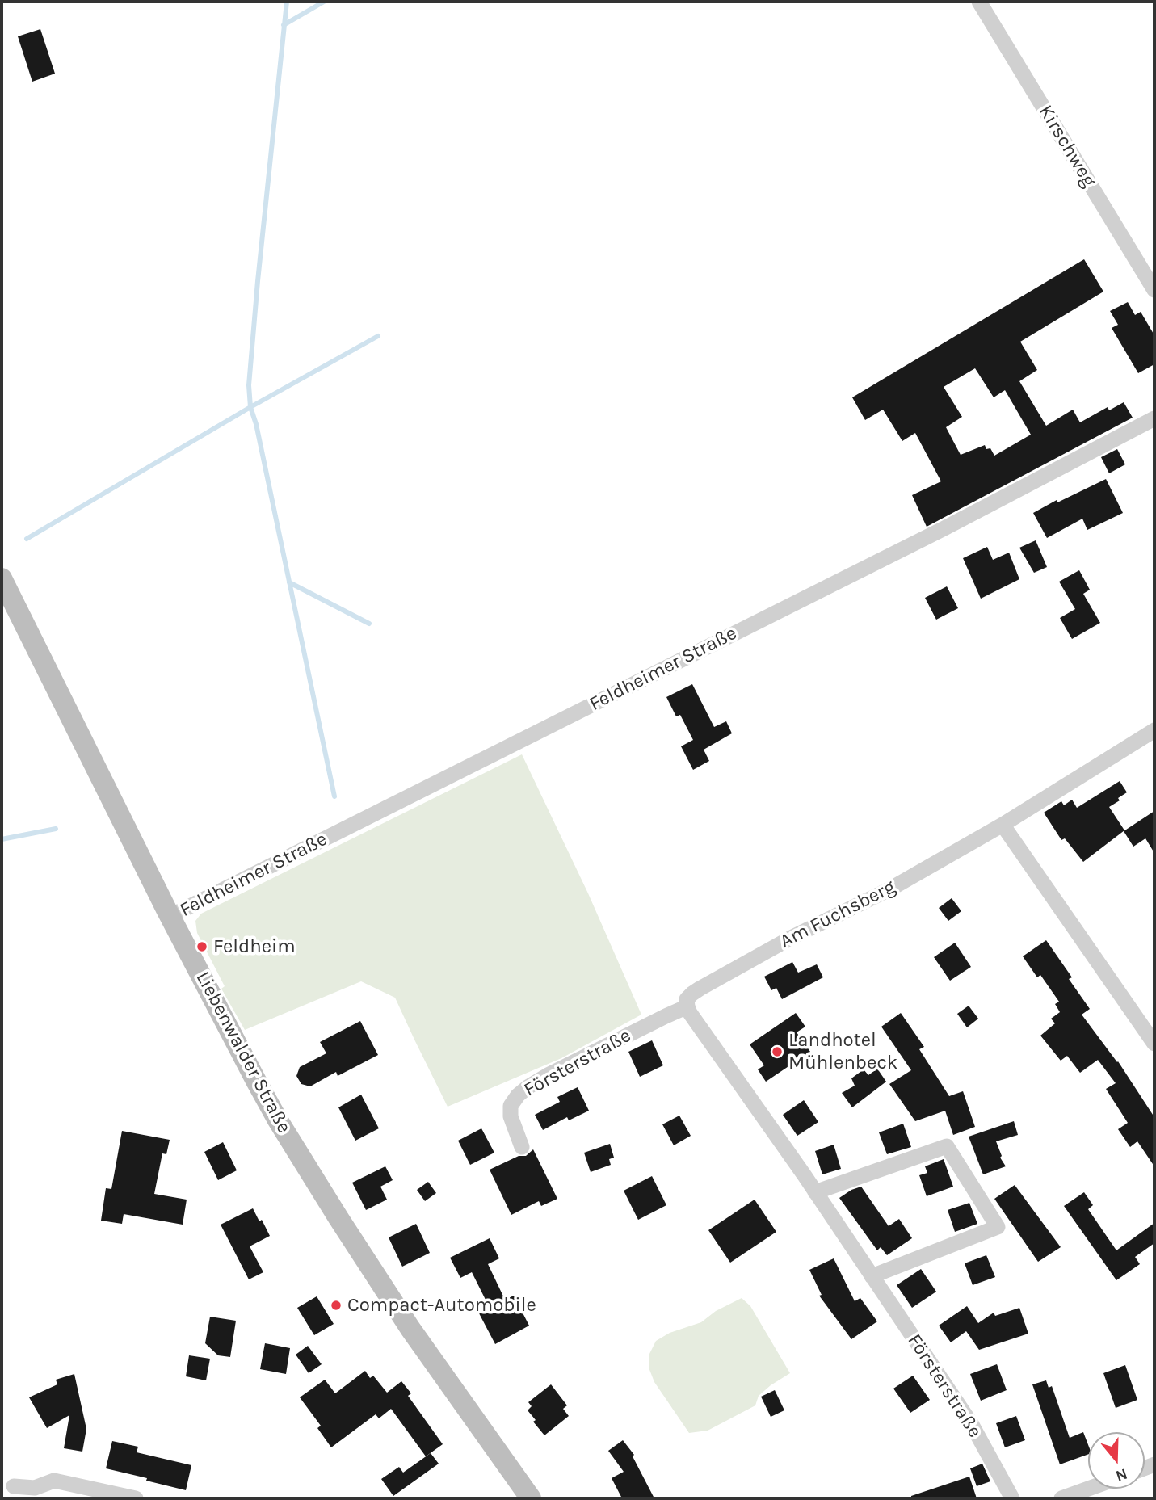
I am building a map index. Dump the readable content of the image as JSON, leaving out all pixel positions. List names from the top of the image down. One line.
{"streets":{"main road":["Liebenwalder Straße"],"street":["Kirschweg","Feldheimer Straße","Am Fuchsberg","Försterstraße"]},"crossings":[["Feldheimer Straße","Liebenwalder Straße"],["Am Fuchsberg","Försterstraße"]],"places":["Feldheim","Landhotel Mühlenbeck","Compact-Automobile"],"north":"bottom"}
